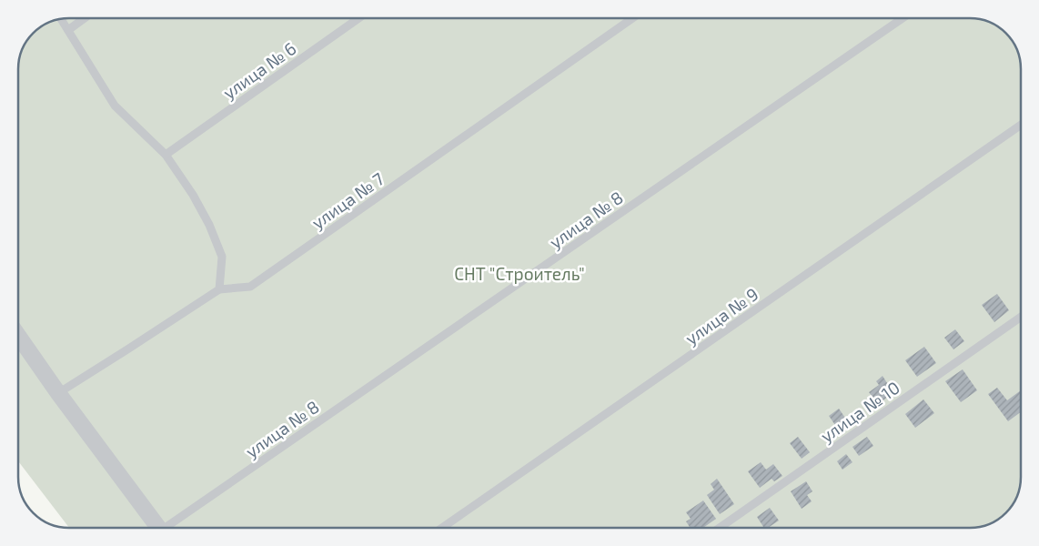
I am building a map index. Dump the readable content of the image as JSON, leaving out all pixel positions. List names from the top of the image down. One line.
{"streets":{"lane":["улица № 6","улица № 7","улица № 8","улица № 9","улица № 10"]},"parks":["СНТ \"Строитель\""]}
